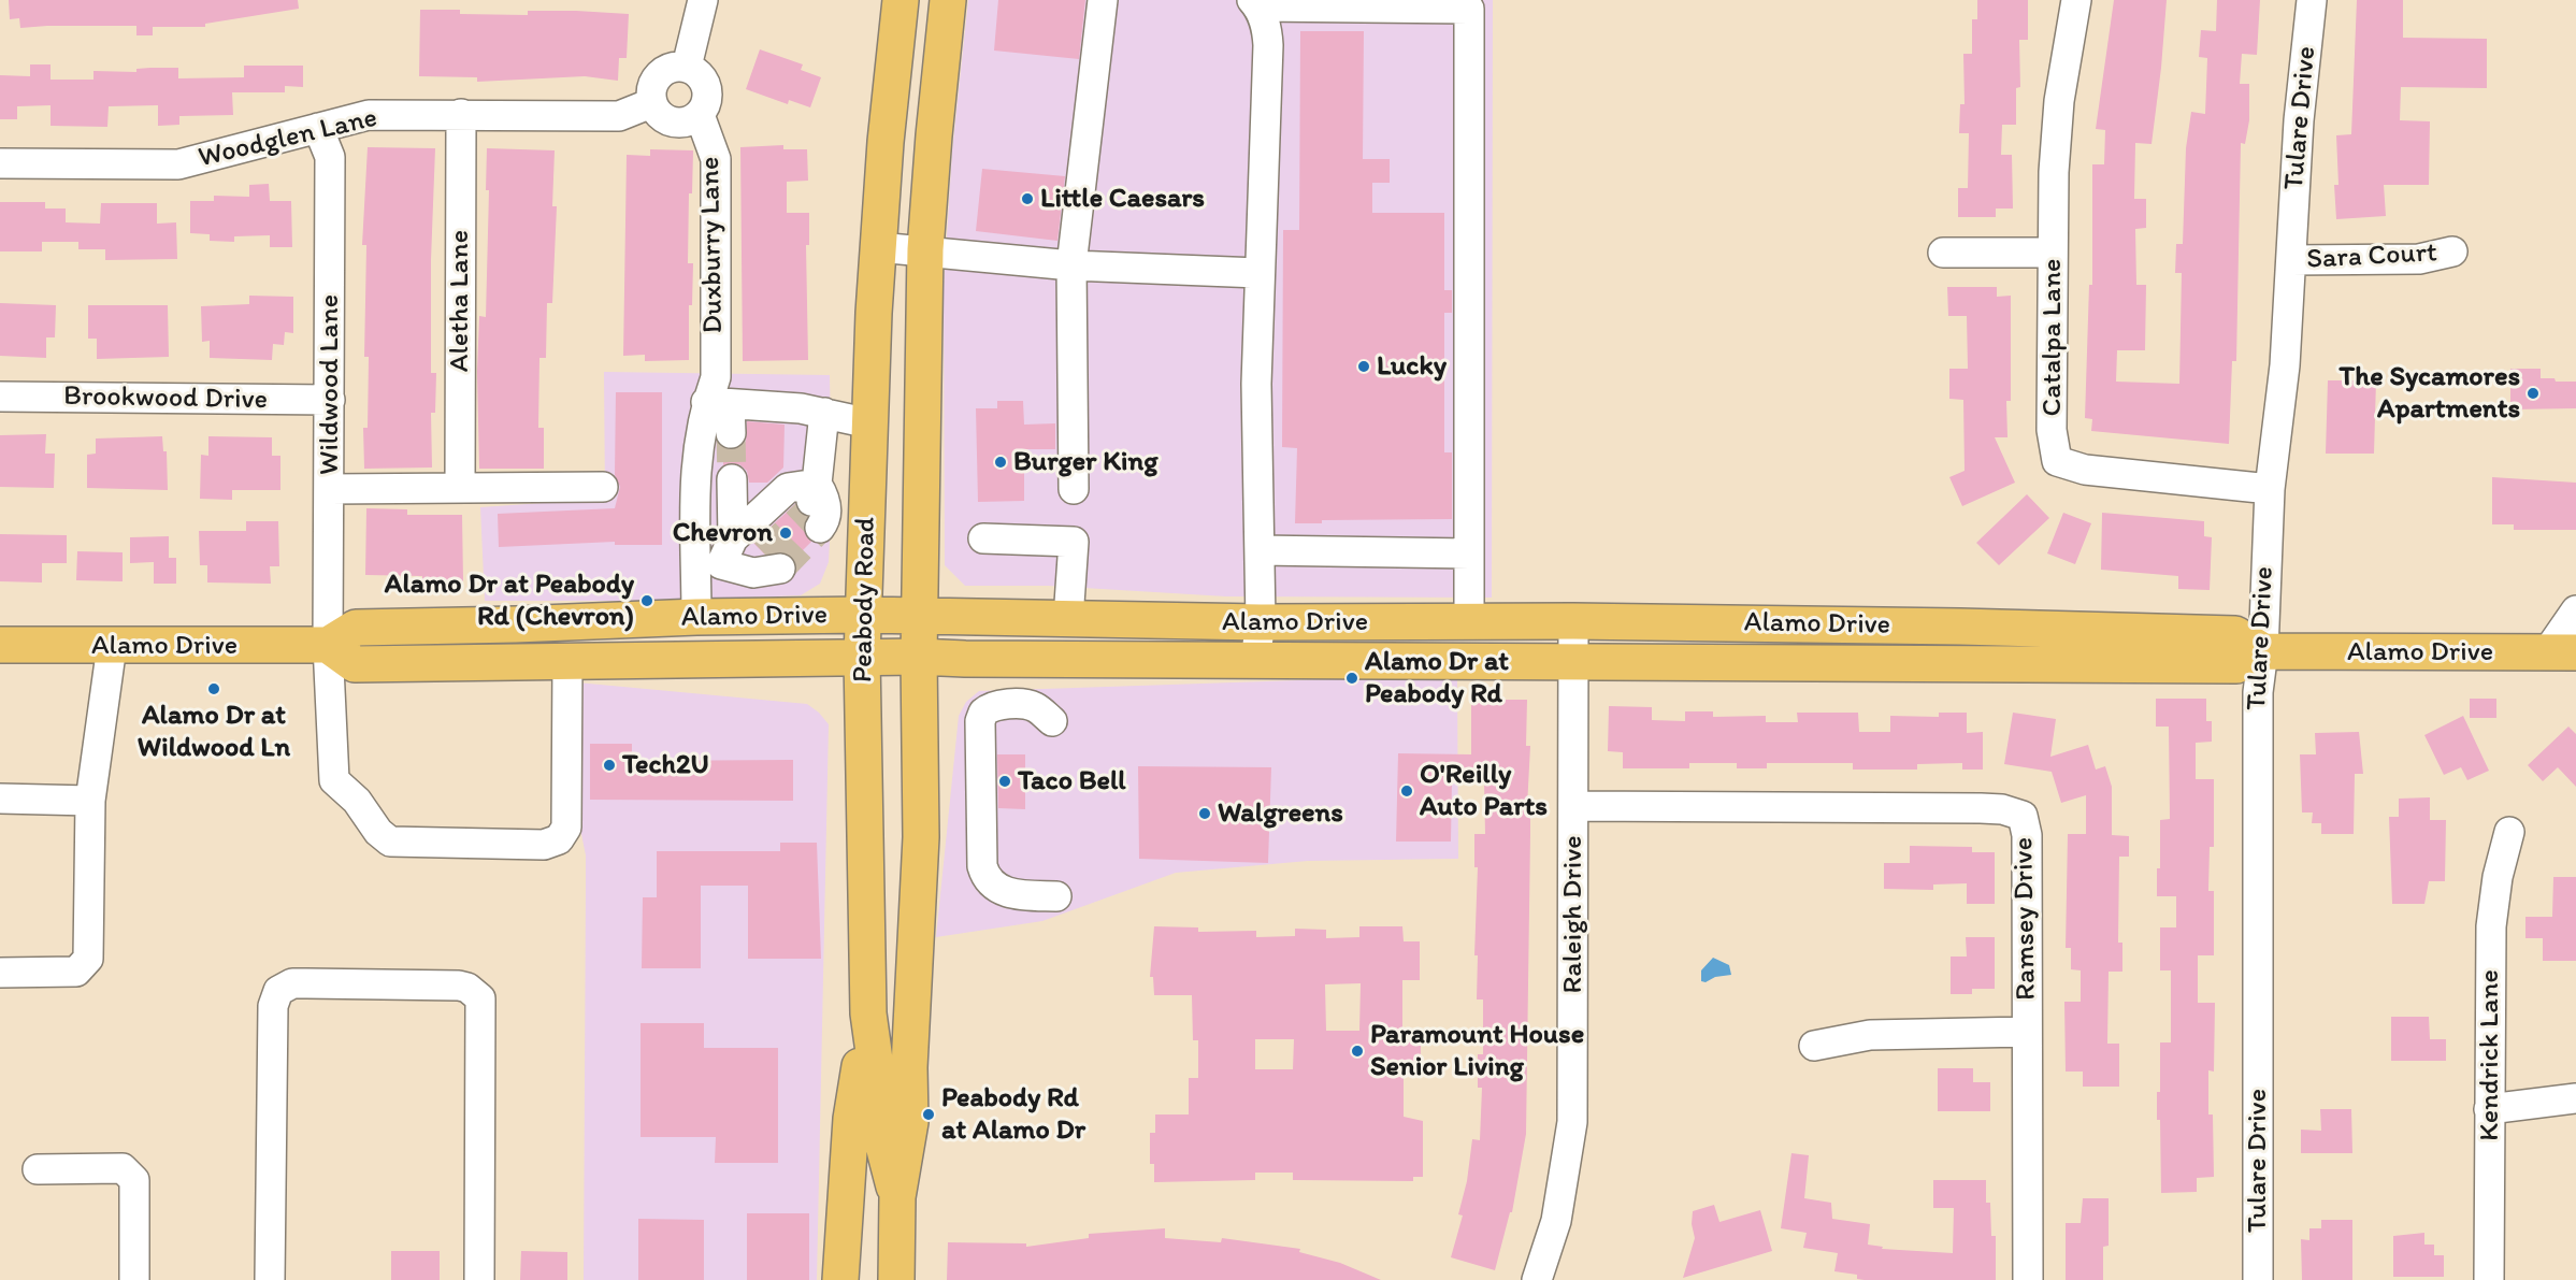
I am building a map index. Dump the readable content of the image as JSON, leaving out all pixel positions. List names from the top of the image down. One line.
{"streets":{"main road":["Peabody Road","Alamo Drive"],"street":["Tulare Drive","Woodglen Lane","Duxburry Lane","Sara Court","Aletha Lane","Catalpa Lane","Wildwood Lane","Brookwood Drive","Raleigh Drive","Ramsey Drive","Kendrick Lane"]},"crossings":[["Tulare Drive","Sara Court"],["Tulare Drive","Catalpa Lane"],["Tulare Drive","Alamo Drive"],["Woodglen Lane","Duxburry Lane"],["Woodglen Lane","Aletha Lane"],["Woodglen Lane","Wildwood Lane"],["Wildwood Lane","Brookwood Drive"],["Wildwood Lane","Alamo Drive"],["Peabody Road","Alamo Drive"],["Alamo Drive","Raleigh Drive"],["Raleigh Drive","Ramsey Drive"]],"places":["Little Caesars","Lucky","The Sycamores Apartments","Burger King","Chevron","Alamo Dr at Peabody Rd (Chevron)","Alamo Dr at Peabody Rd","Alamo Dr at Wildwood Ln","Tech2U","Taco Bell","O'Reilly Auto Parts","Walgreens","Paramount House Senior Living","Peabody Rd at Alamo Dr"]}
